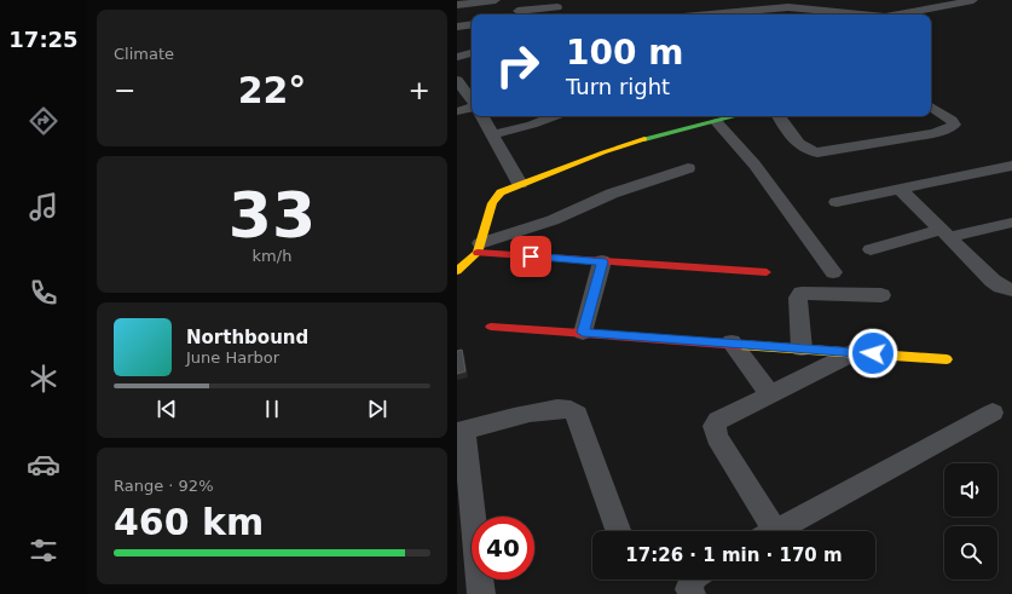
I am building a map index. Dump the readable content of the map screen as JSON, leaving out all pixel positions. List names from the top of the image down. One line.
{"page":{"tabs":"17:25","tile":["Climate",["33","km/h"],["Range · 92%","460 km"]],"turn":["100 m","Turn right"],"heat":["−","22°","+"],"song":["Northbound","June Harbor"],"limit":"40","trip":"17:26 · 1 min · 170 m"}}
